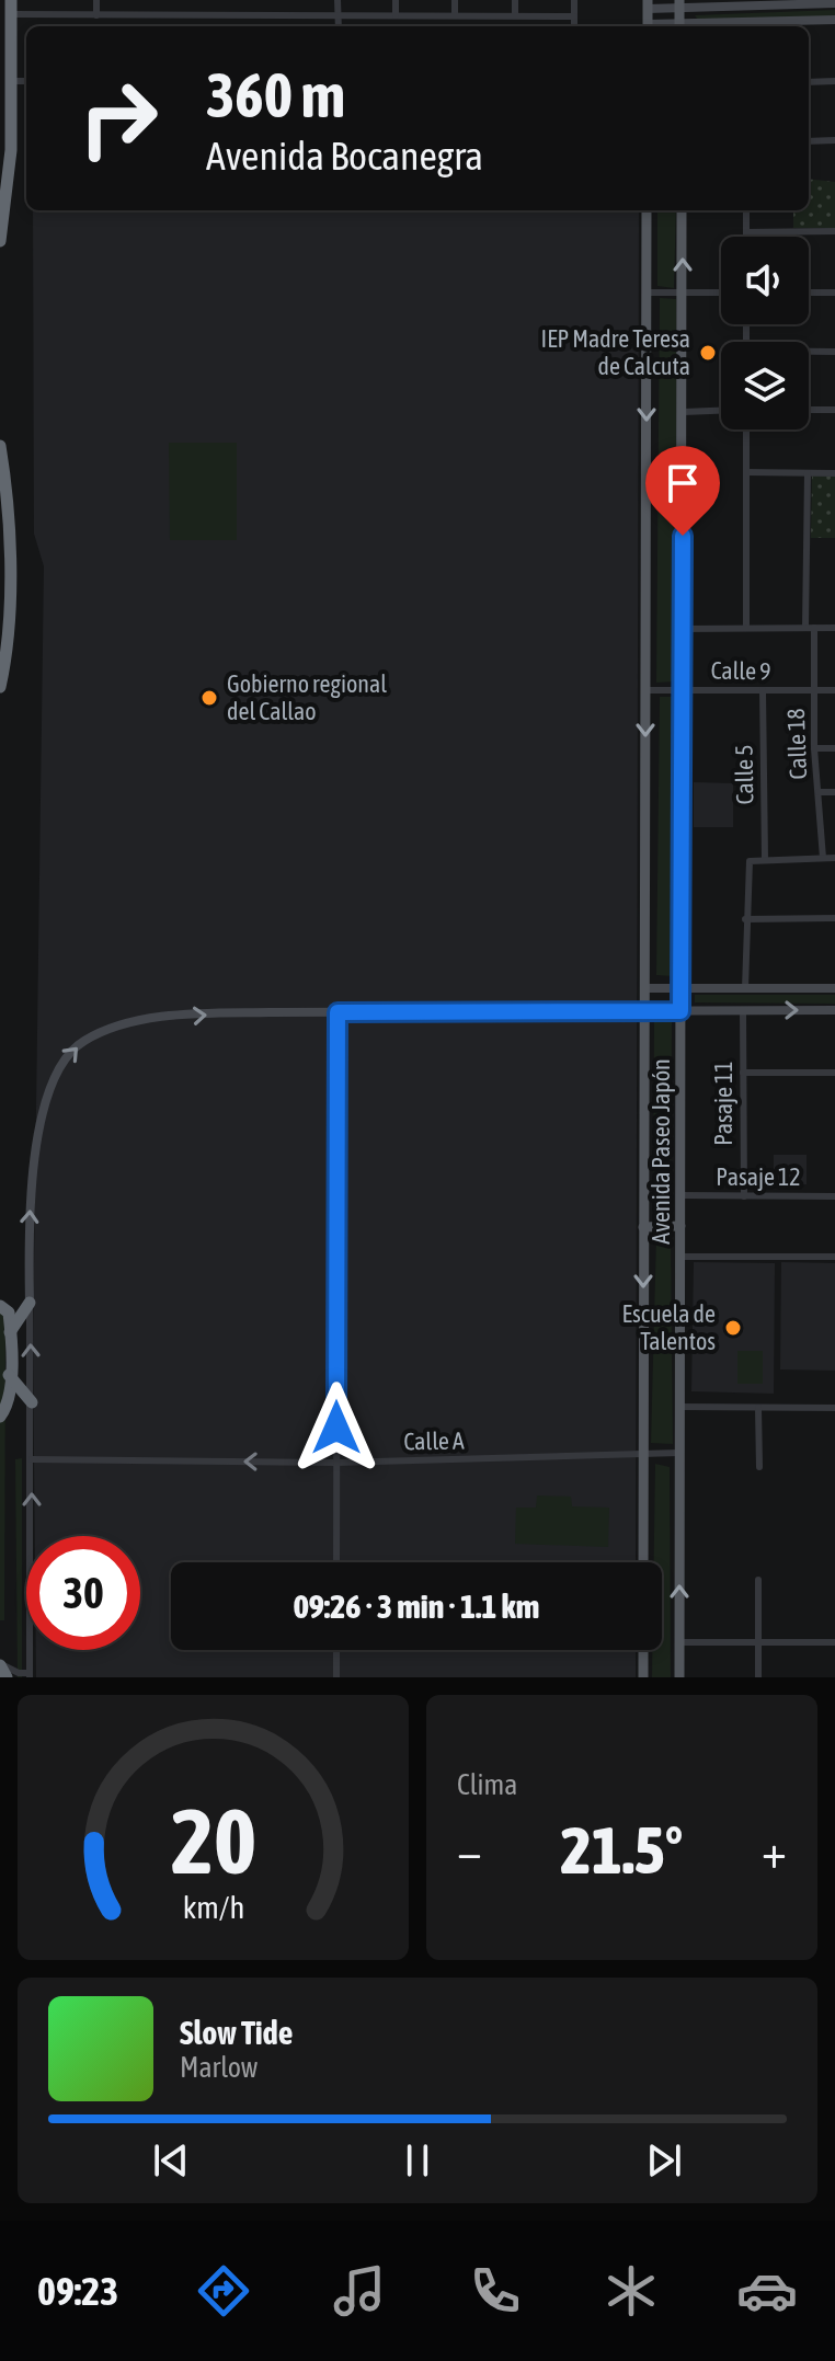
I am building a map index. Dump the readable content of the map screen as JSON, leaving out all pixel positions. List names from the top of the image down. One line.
{"streets":{"main road":["Avenida Paseo Japón"],"street":["Calle 9","Calle 18","Calle 5","Pasaje 11","Pasaje 12","Calle A"]},"crossings":[["Calle 9","Calle 18"],["Calle 9","Calle 5"],["Calle 9","Avenida Paseo Japón"],["Pasaje 11","Pasaje 12"],["Avenida Paseo Japón","Pasaje 12"],["Avenida Paseo Japón","Calle A"]],"one_way":["Calle A"],"places":["IEP Madre Teresa de Calcuta","Gobierno regional del Callao","Escuela de Talentos"],"page":{"turn":["360 m","Avenida Bocanegra"],"limit":"30","trip":"09:26 · 3 min · 1.1 km","tile":"Clima","heat":["−","21.5°","+"],"song":["Slow Tide","Marlow"],"tabs":"09:23","gauge":["20","km/h"]}}
